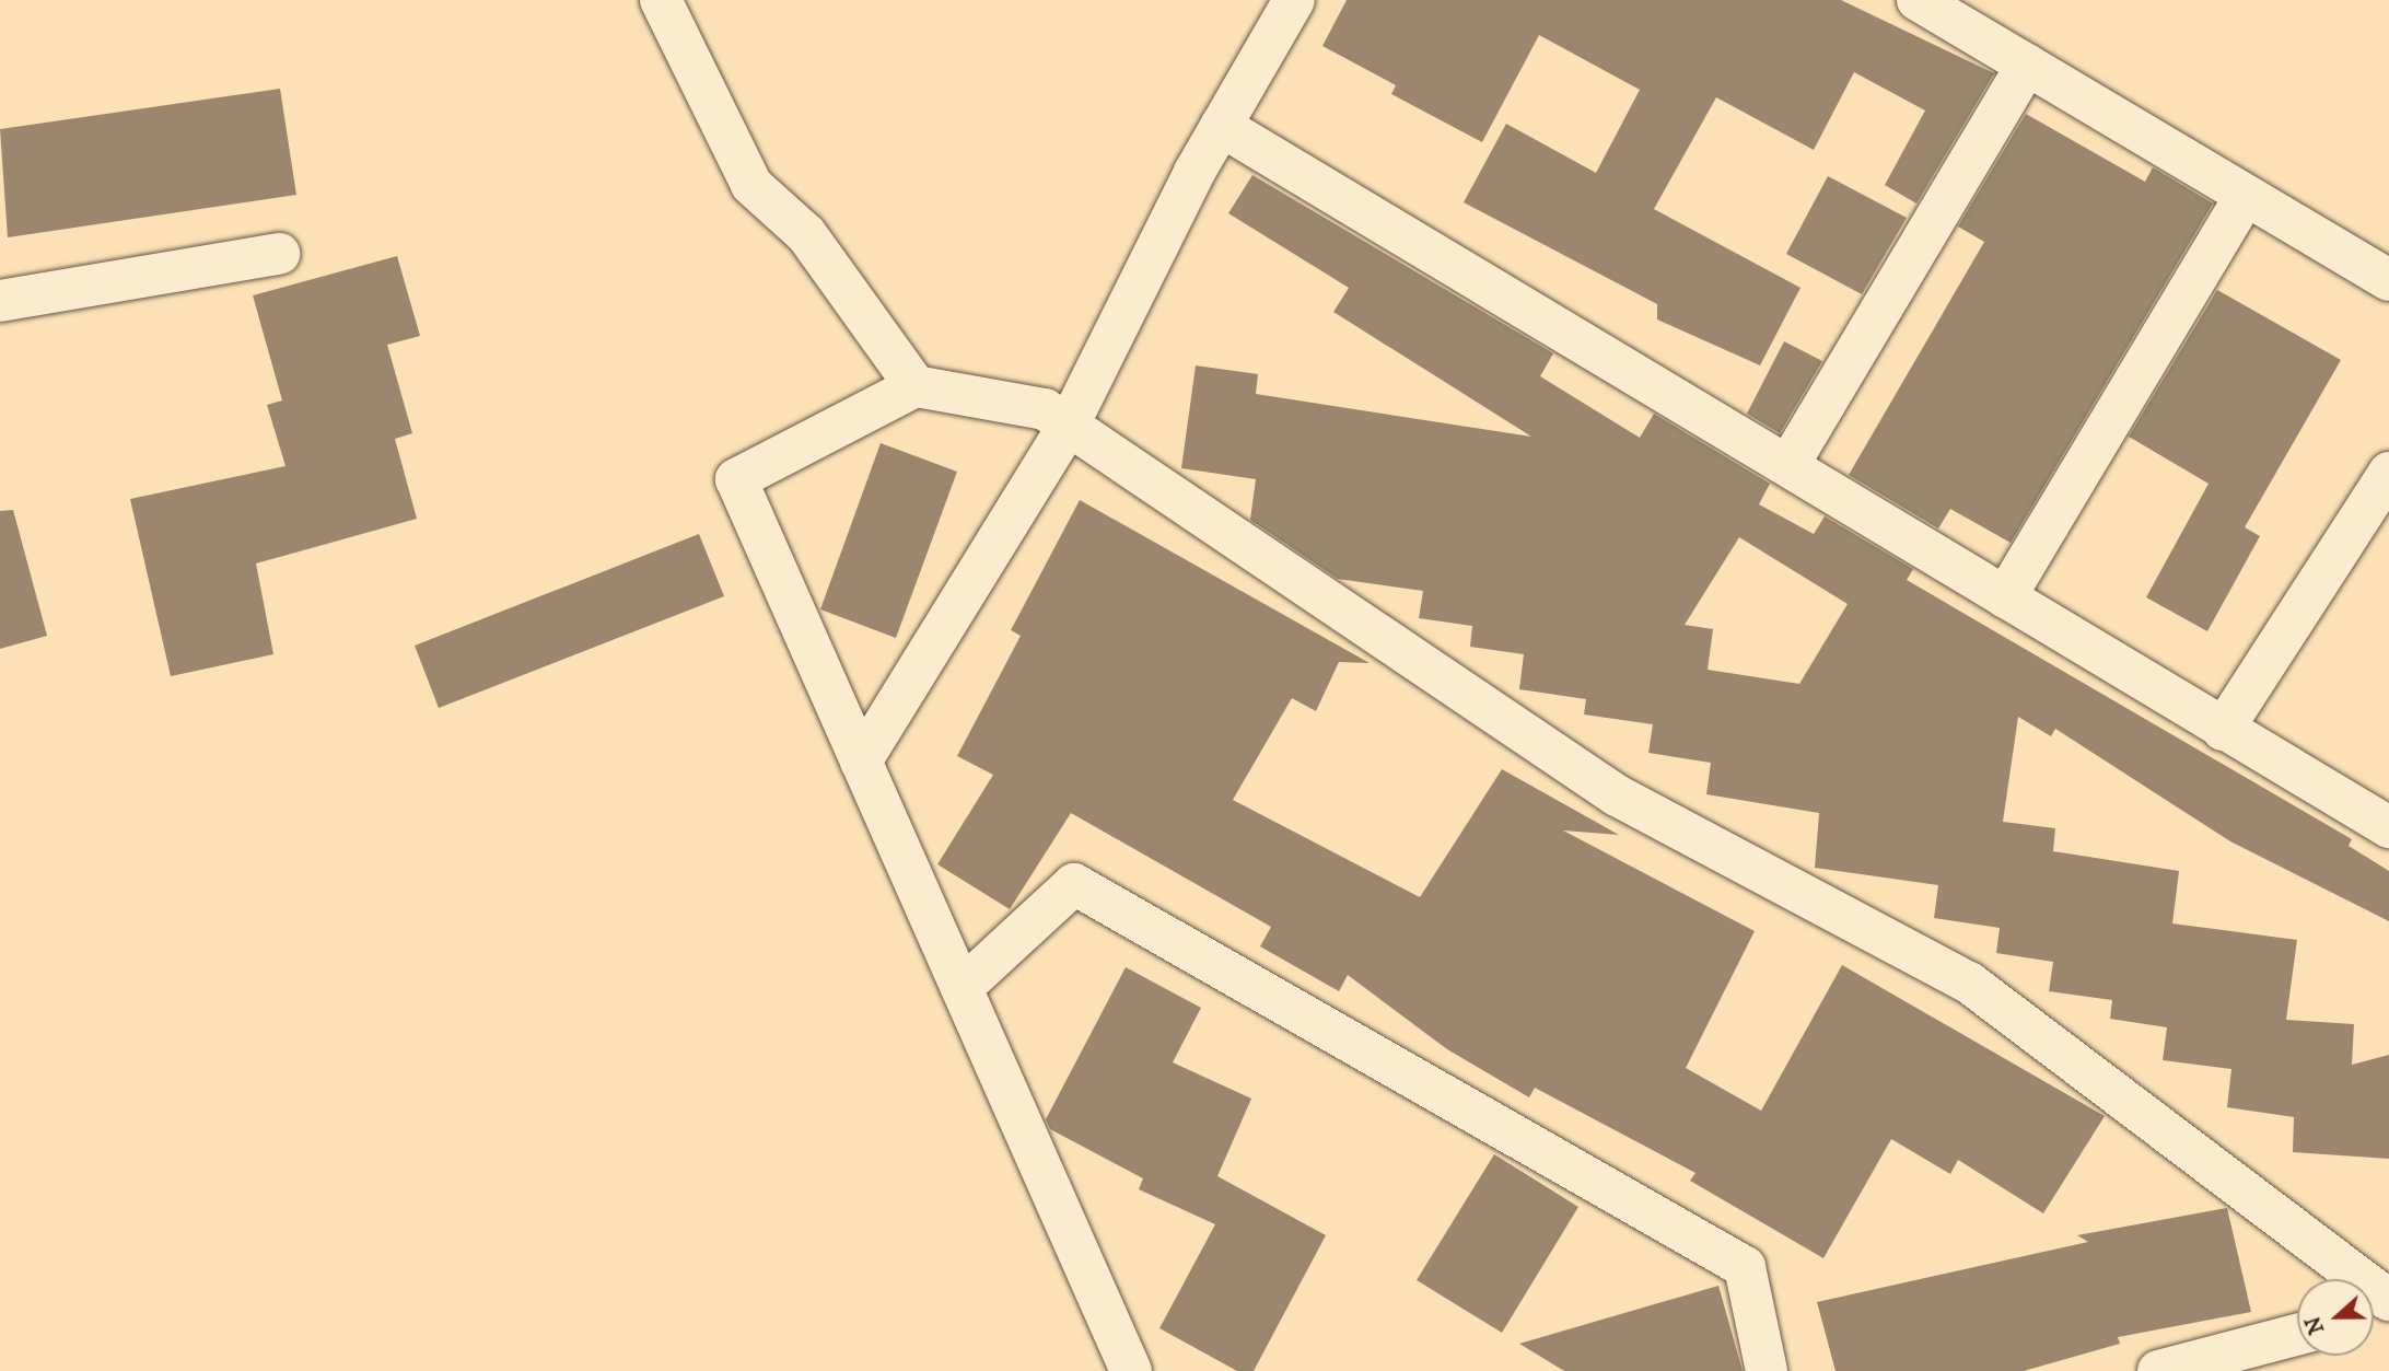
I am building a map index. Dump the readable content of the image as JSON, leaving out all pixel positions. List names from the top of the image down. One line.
{"north":"left"}
